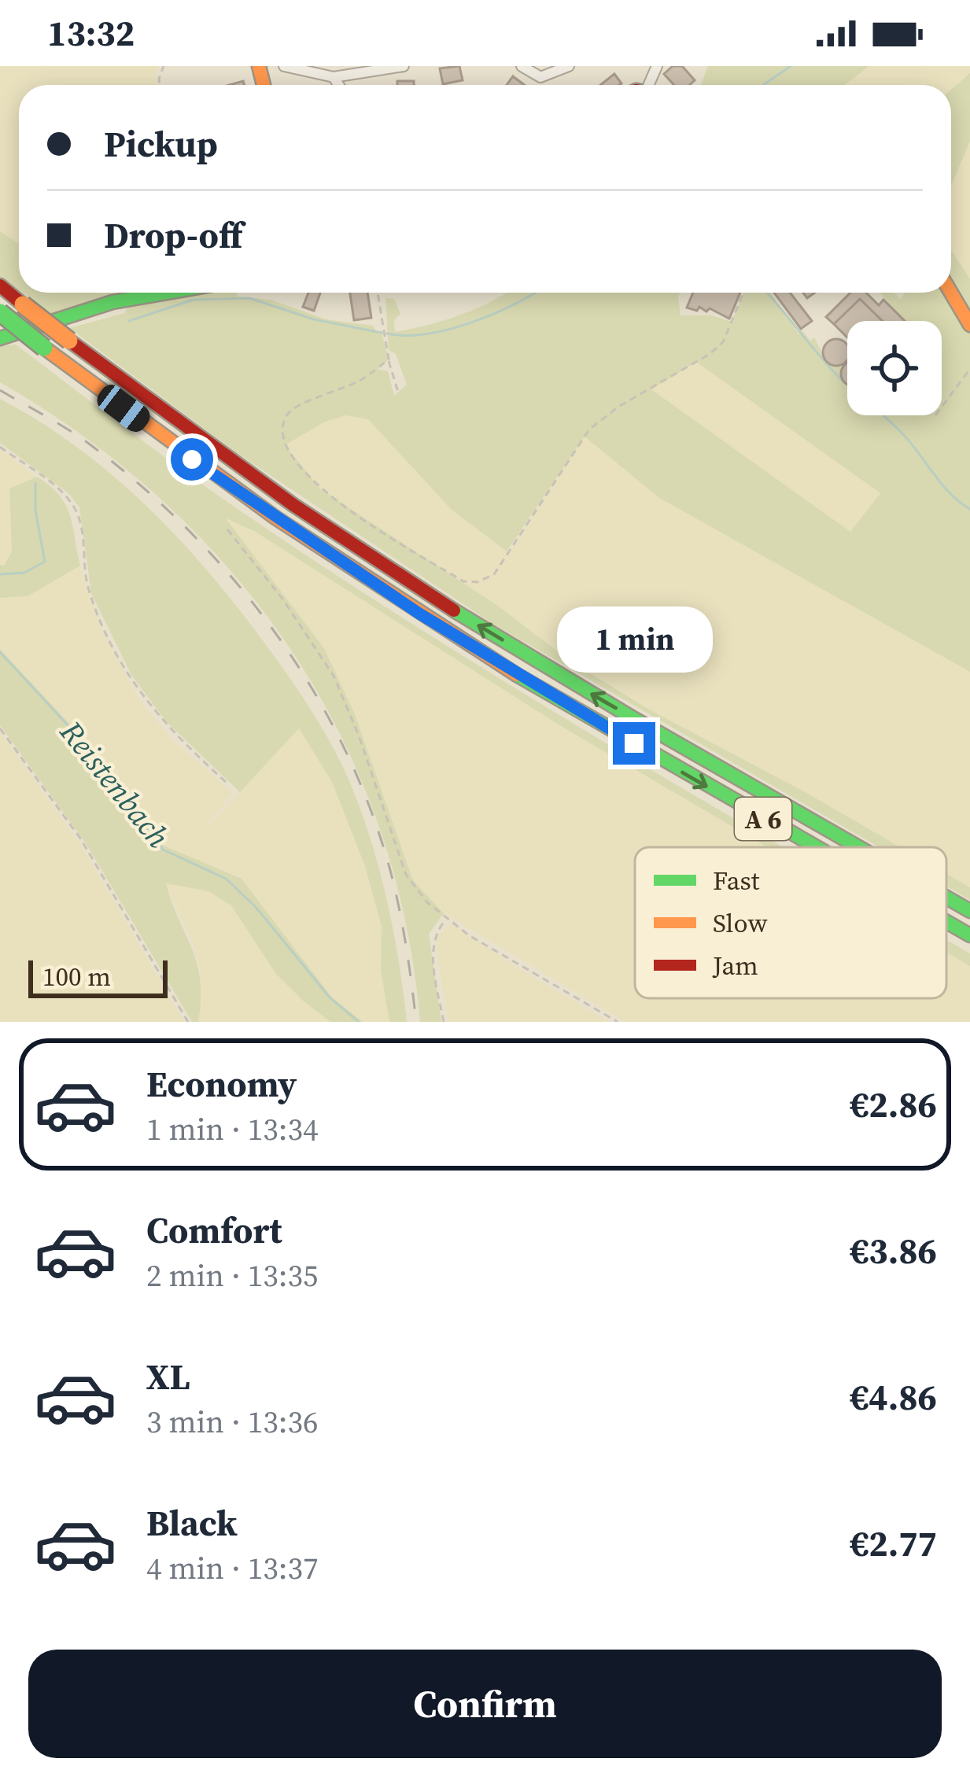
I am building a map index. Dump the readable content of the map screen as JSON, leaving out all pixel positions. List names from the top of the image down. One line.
{"streets":{"main road":["A 6"]},"water":["Reistenbach"],"legend":["Fast","Slow","Jam"],"scale_bar":"100 m","page":{"status":"13:32","banner":["Pickup","Drop-off"],"bubble":"1 min","scale":"100 m","list":[{"name":"Economy","note":"1 min · 13:34","value":"€2.86"},{"name":"Comfort","note":"2 min · 13:35","value":"€3.86"},{"name":"XL","note":"3 min · 13:36","value":"€4.86"},{"name":"Black","note":"4 min · 13:37","value":"€2.77"}],"buttons":"Confirm"}}
